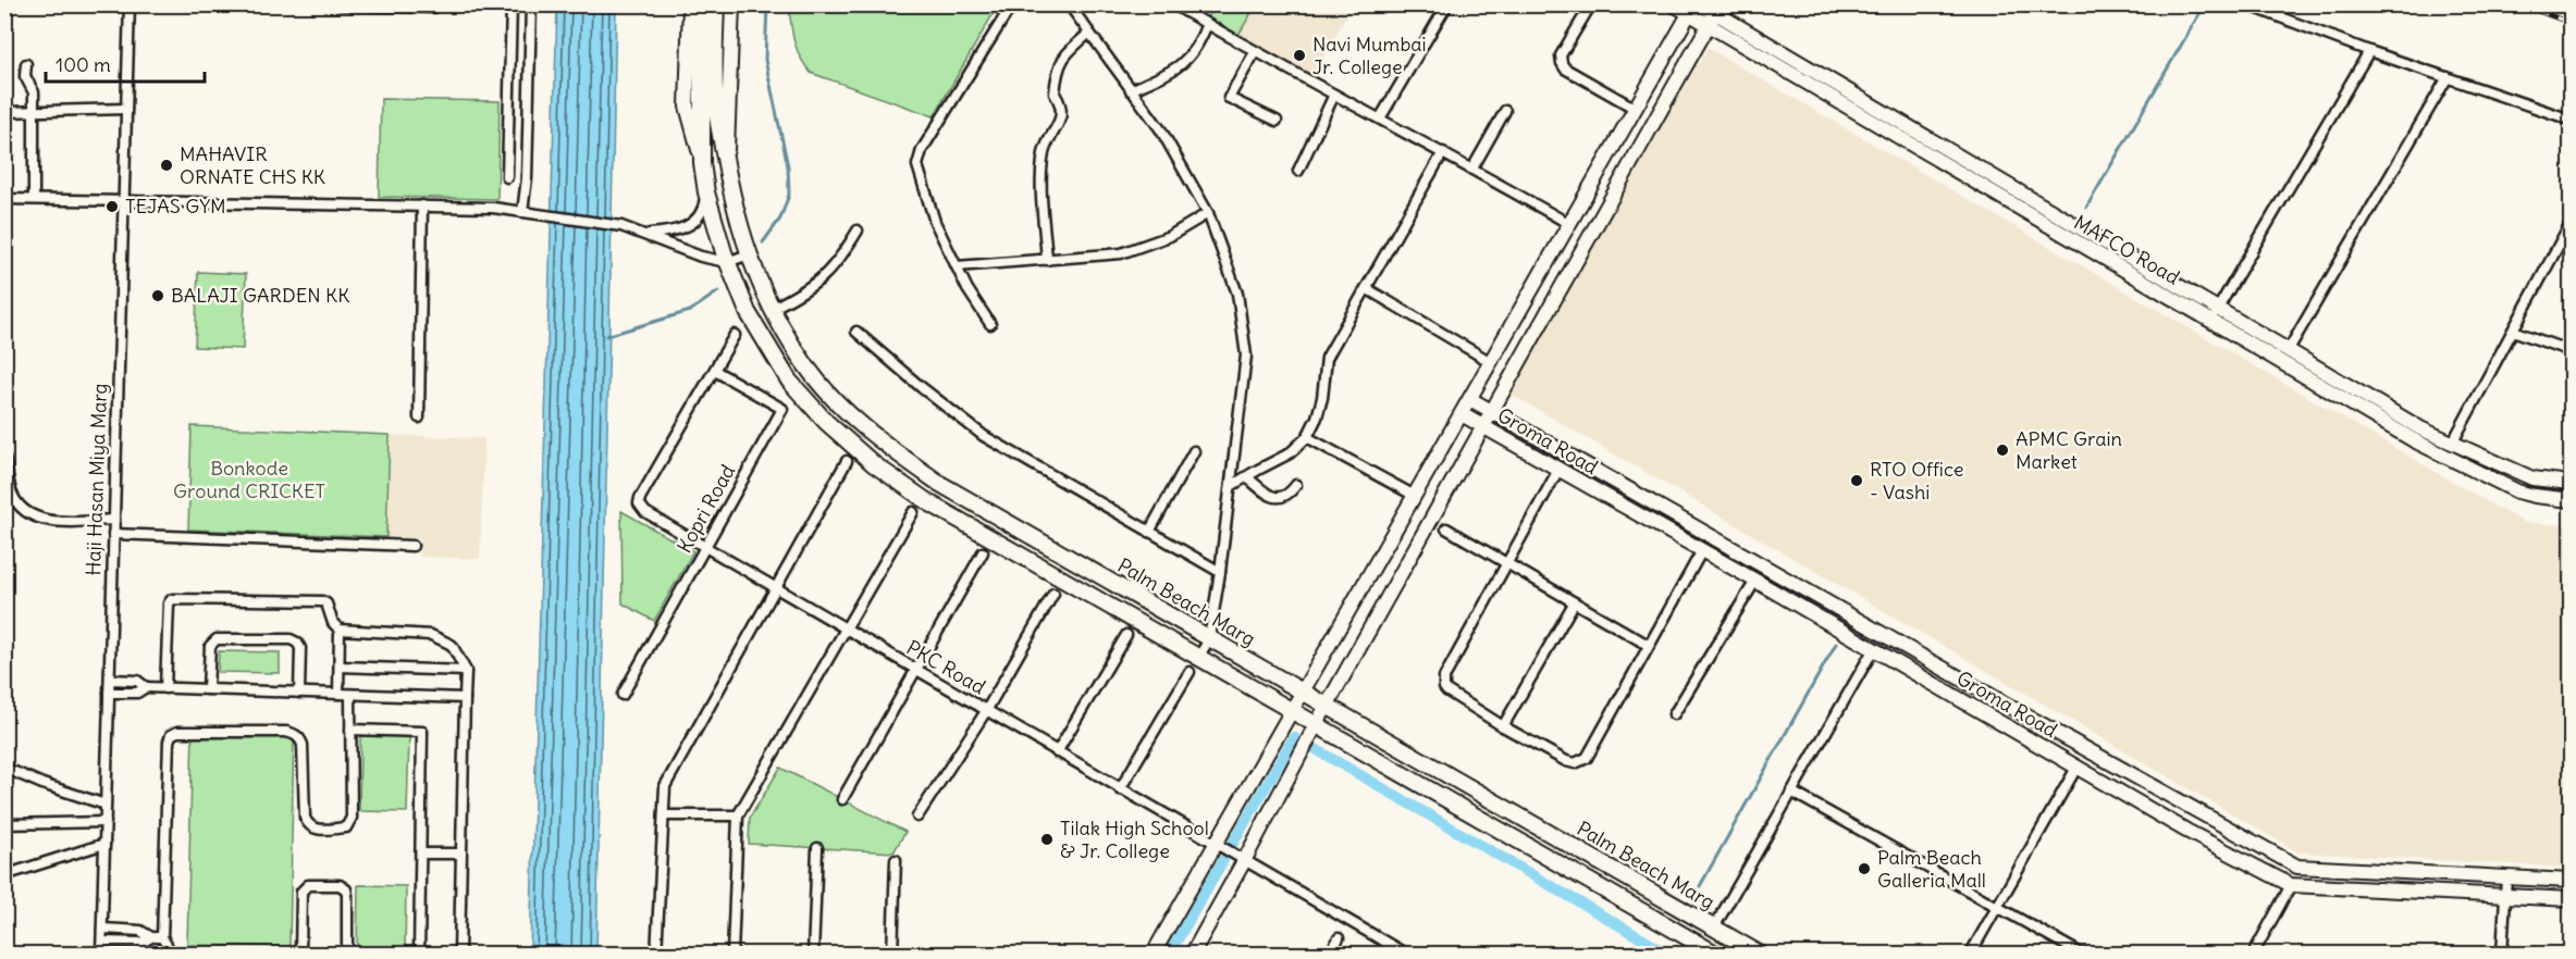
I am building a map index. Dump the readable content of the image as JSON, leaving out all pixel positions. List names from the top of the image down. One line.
{"streets":{"main road":["MAFCO Road","Groma Road","Palm Beach Marg"],"street":["Haji Hasan Miya Marg","Kopri Road","PKC Road"]},"crossings":[["Kopri Road","PKC Road"]],"parks":["Bonkode Ground CRICKET"],"places":["Navi Mumbai Jr. College","MAHAVIR ORNATE CHS KK","TEJAS GYM","BALAJI GARDEN KK","APMC Grain Market","RTO Office - Vashi","Tilak High School & Jr. College","Palm Beach Galleria Mall"],"scale_bar":"100 m"}
